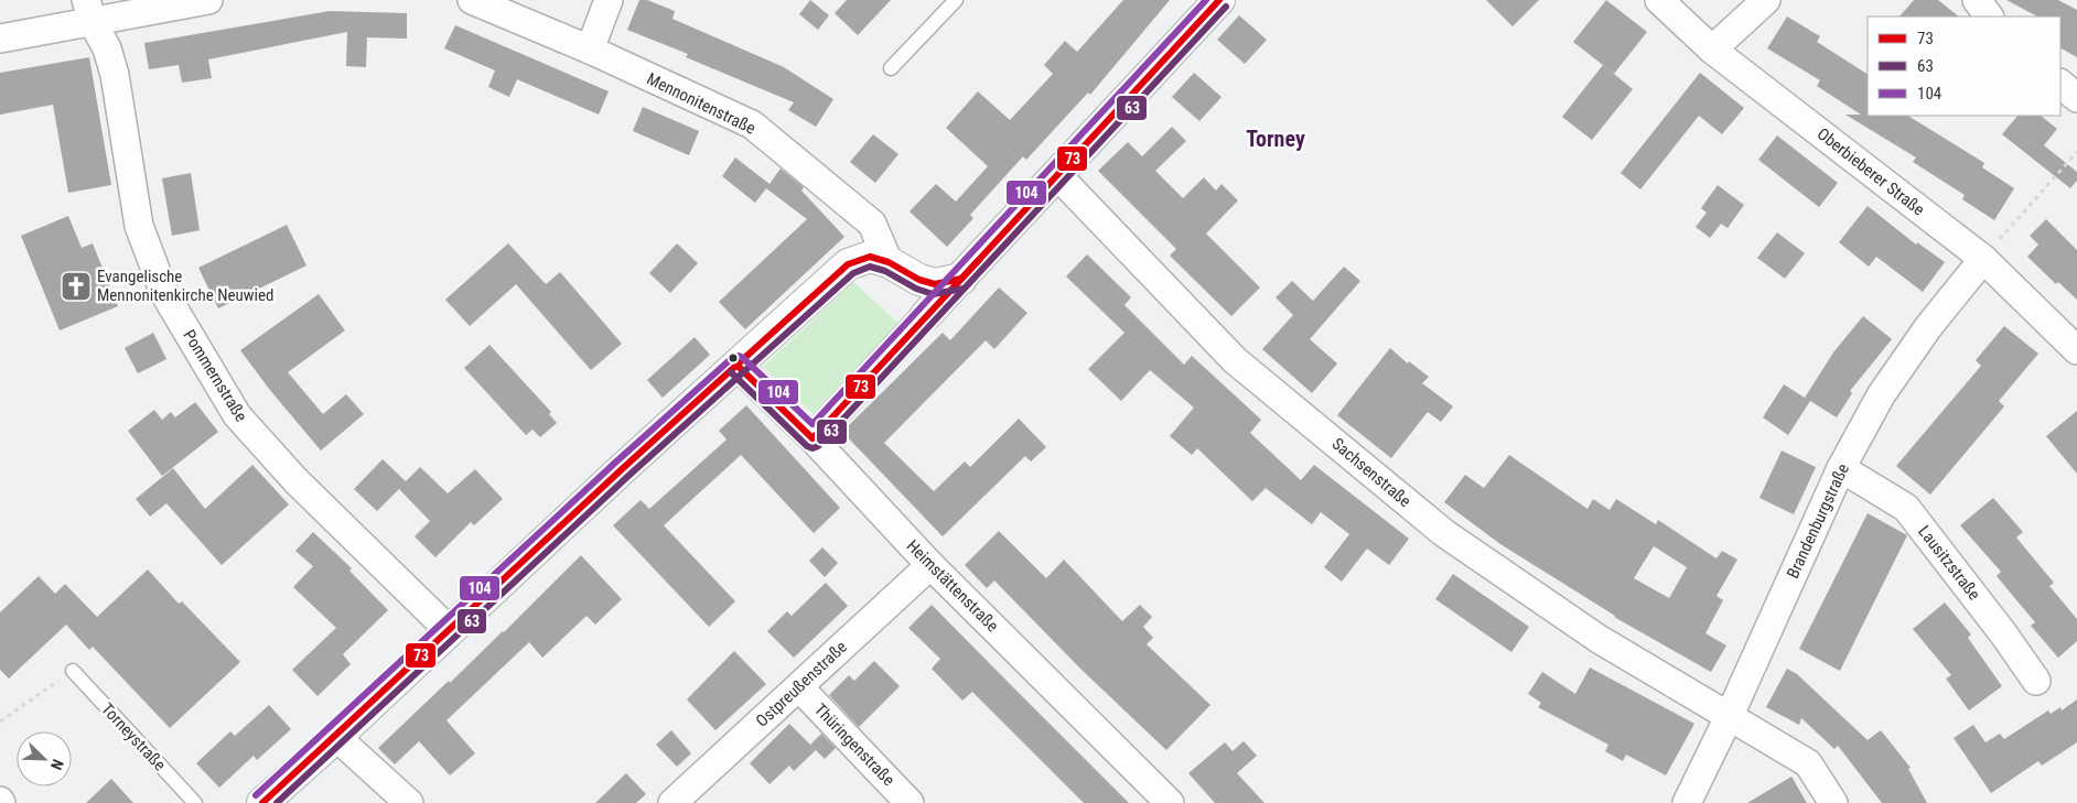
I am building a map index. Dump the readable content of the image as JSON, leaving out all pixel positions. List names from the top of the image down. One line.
{"streets":{"street":["Mennonitenstraße","Oberbieberer Straße","Pommernstraße","Sachsenstraße","Brandenburgstraße","Lausitzstraße","Heimstättenstraße","Ostpreußenstraße","Thüringenstraße"],"lane":["Torneystraße"]},"crossings":[["Oberbieberer Straße","Brandenburgstraße"],["Sachsenstraße","Brandenburgstraße"],["Brandenburgstraße","Lausitzstraße"],["Heimstättenstraße","Ostpreußenstraße"],["Ostpreußenstraße","Thüringenstraße"]],"districts":["Torney"],"places":{"church":["Evangelische Mennonitenkirche Neuwied"]},"lines":["transit line 73","transit line 104","transit line 63"],"legend":["73","63","104"],"north":"bottom right"}
